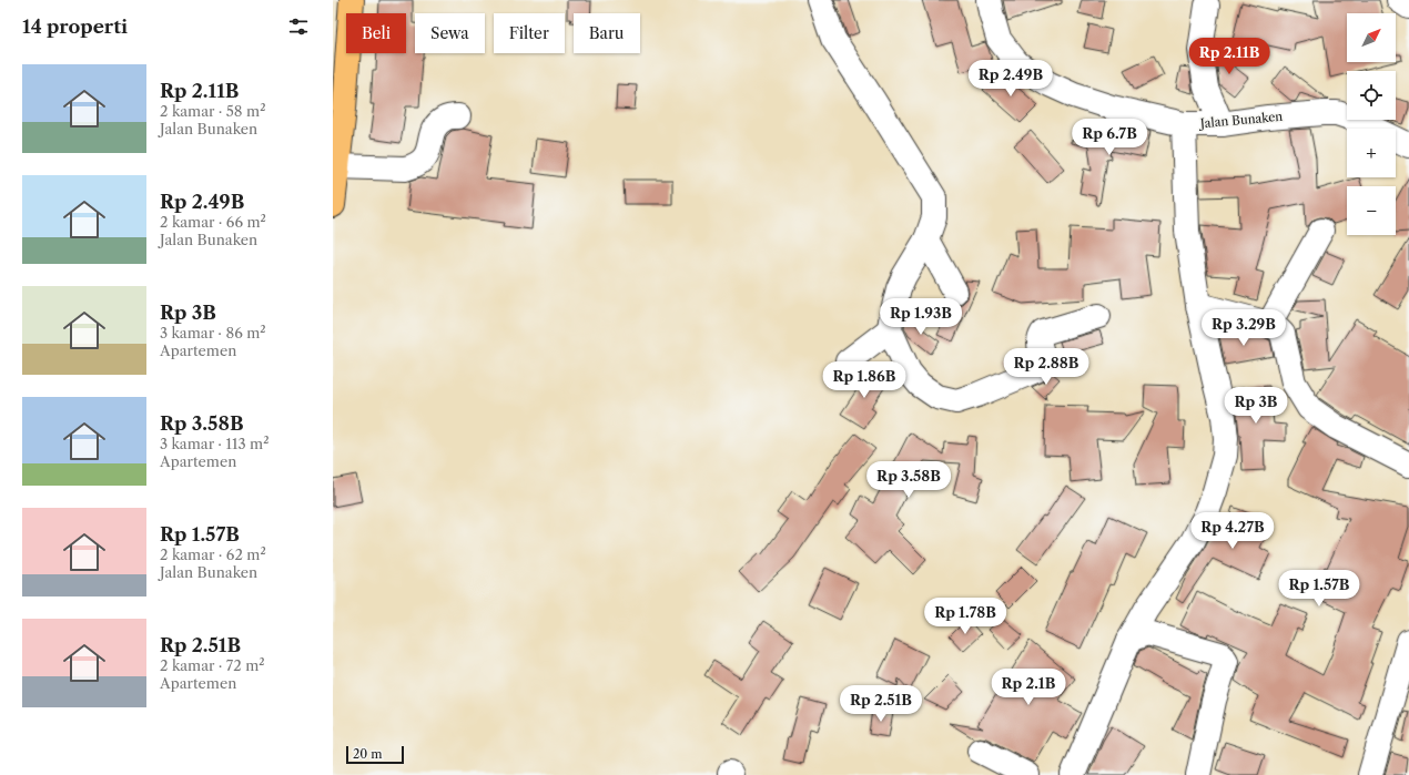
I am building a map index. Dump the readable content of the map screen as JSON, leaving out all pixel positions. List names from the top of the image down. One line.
{"streets":{"street":["Jalan Bunaken"]},"scale_bar":"20 m","north":"top right","page":{"heading":"14 properti","map_buttons":["+","−"],"chip":["Beli","Sewa","Filter","Baru"],"price":["Rp 2.11B","Rp 2.49B","Rp 6.7B","Rp 1.93B","Rp 3.29B","Rp 2.88B","Rp 1.86B","Rp 3B","Rp 3.58B","Rp 4.27B","Rp 1.57B","Rp 1.78B","Rp 2.1B","Rp 2.51B"],"list":[{"name":"Rp 2.11B","note":"2 kamar · 58 m² · Jalan Bunaken"},{"name":"Rp 2.49B","note":"2 kamar · 66 m² · Jalan Bunaken"},{"name":"Rp 3B","note":"3 kamar · 86 m² · Apartemen"},{"name":"Rp 3.58B","note":"3 kamar · 113 m² · Apartemen"},{"name":"Rp 1.57B","note":"2 kamar · 62 m² · Jalan Bunaken"},{"name":"Rp 2.51B","note":"2 kamar · 72 m² · Apartemen"}],"scale":"20 m"}}
